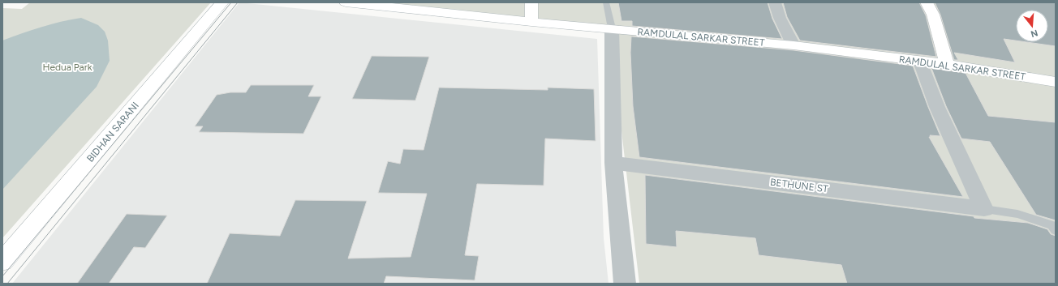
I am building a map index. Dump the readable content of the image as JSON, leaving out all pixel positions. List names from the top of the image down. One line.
{"streets":{"street":["RAMDULAL SARKAR STREET","BIDHAN SARANI","BETHUNE ST"]},"parks":["Hedua Park"],"north":"bottom"}
